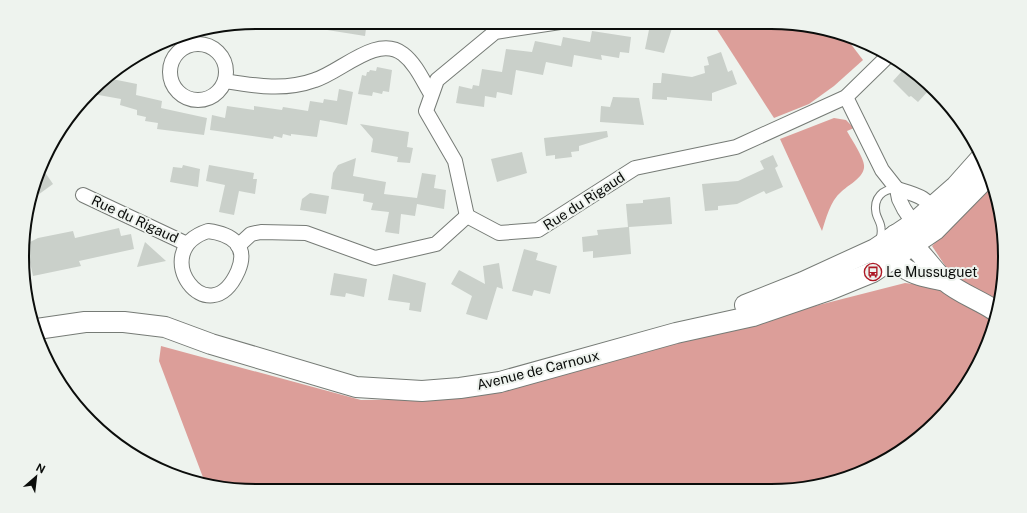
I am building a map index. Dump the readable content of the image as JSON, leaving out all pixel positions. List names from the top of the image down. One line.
{"streets":{"main road":["Avenue de Carnoux"],"street":["Rue du Rigaud"]},"places":{"bus stop":["Le Mussuguet"]},"north":"top right"}
